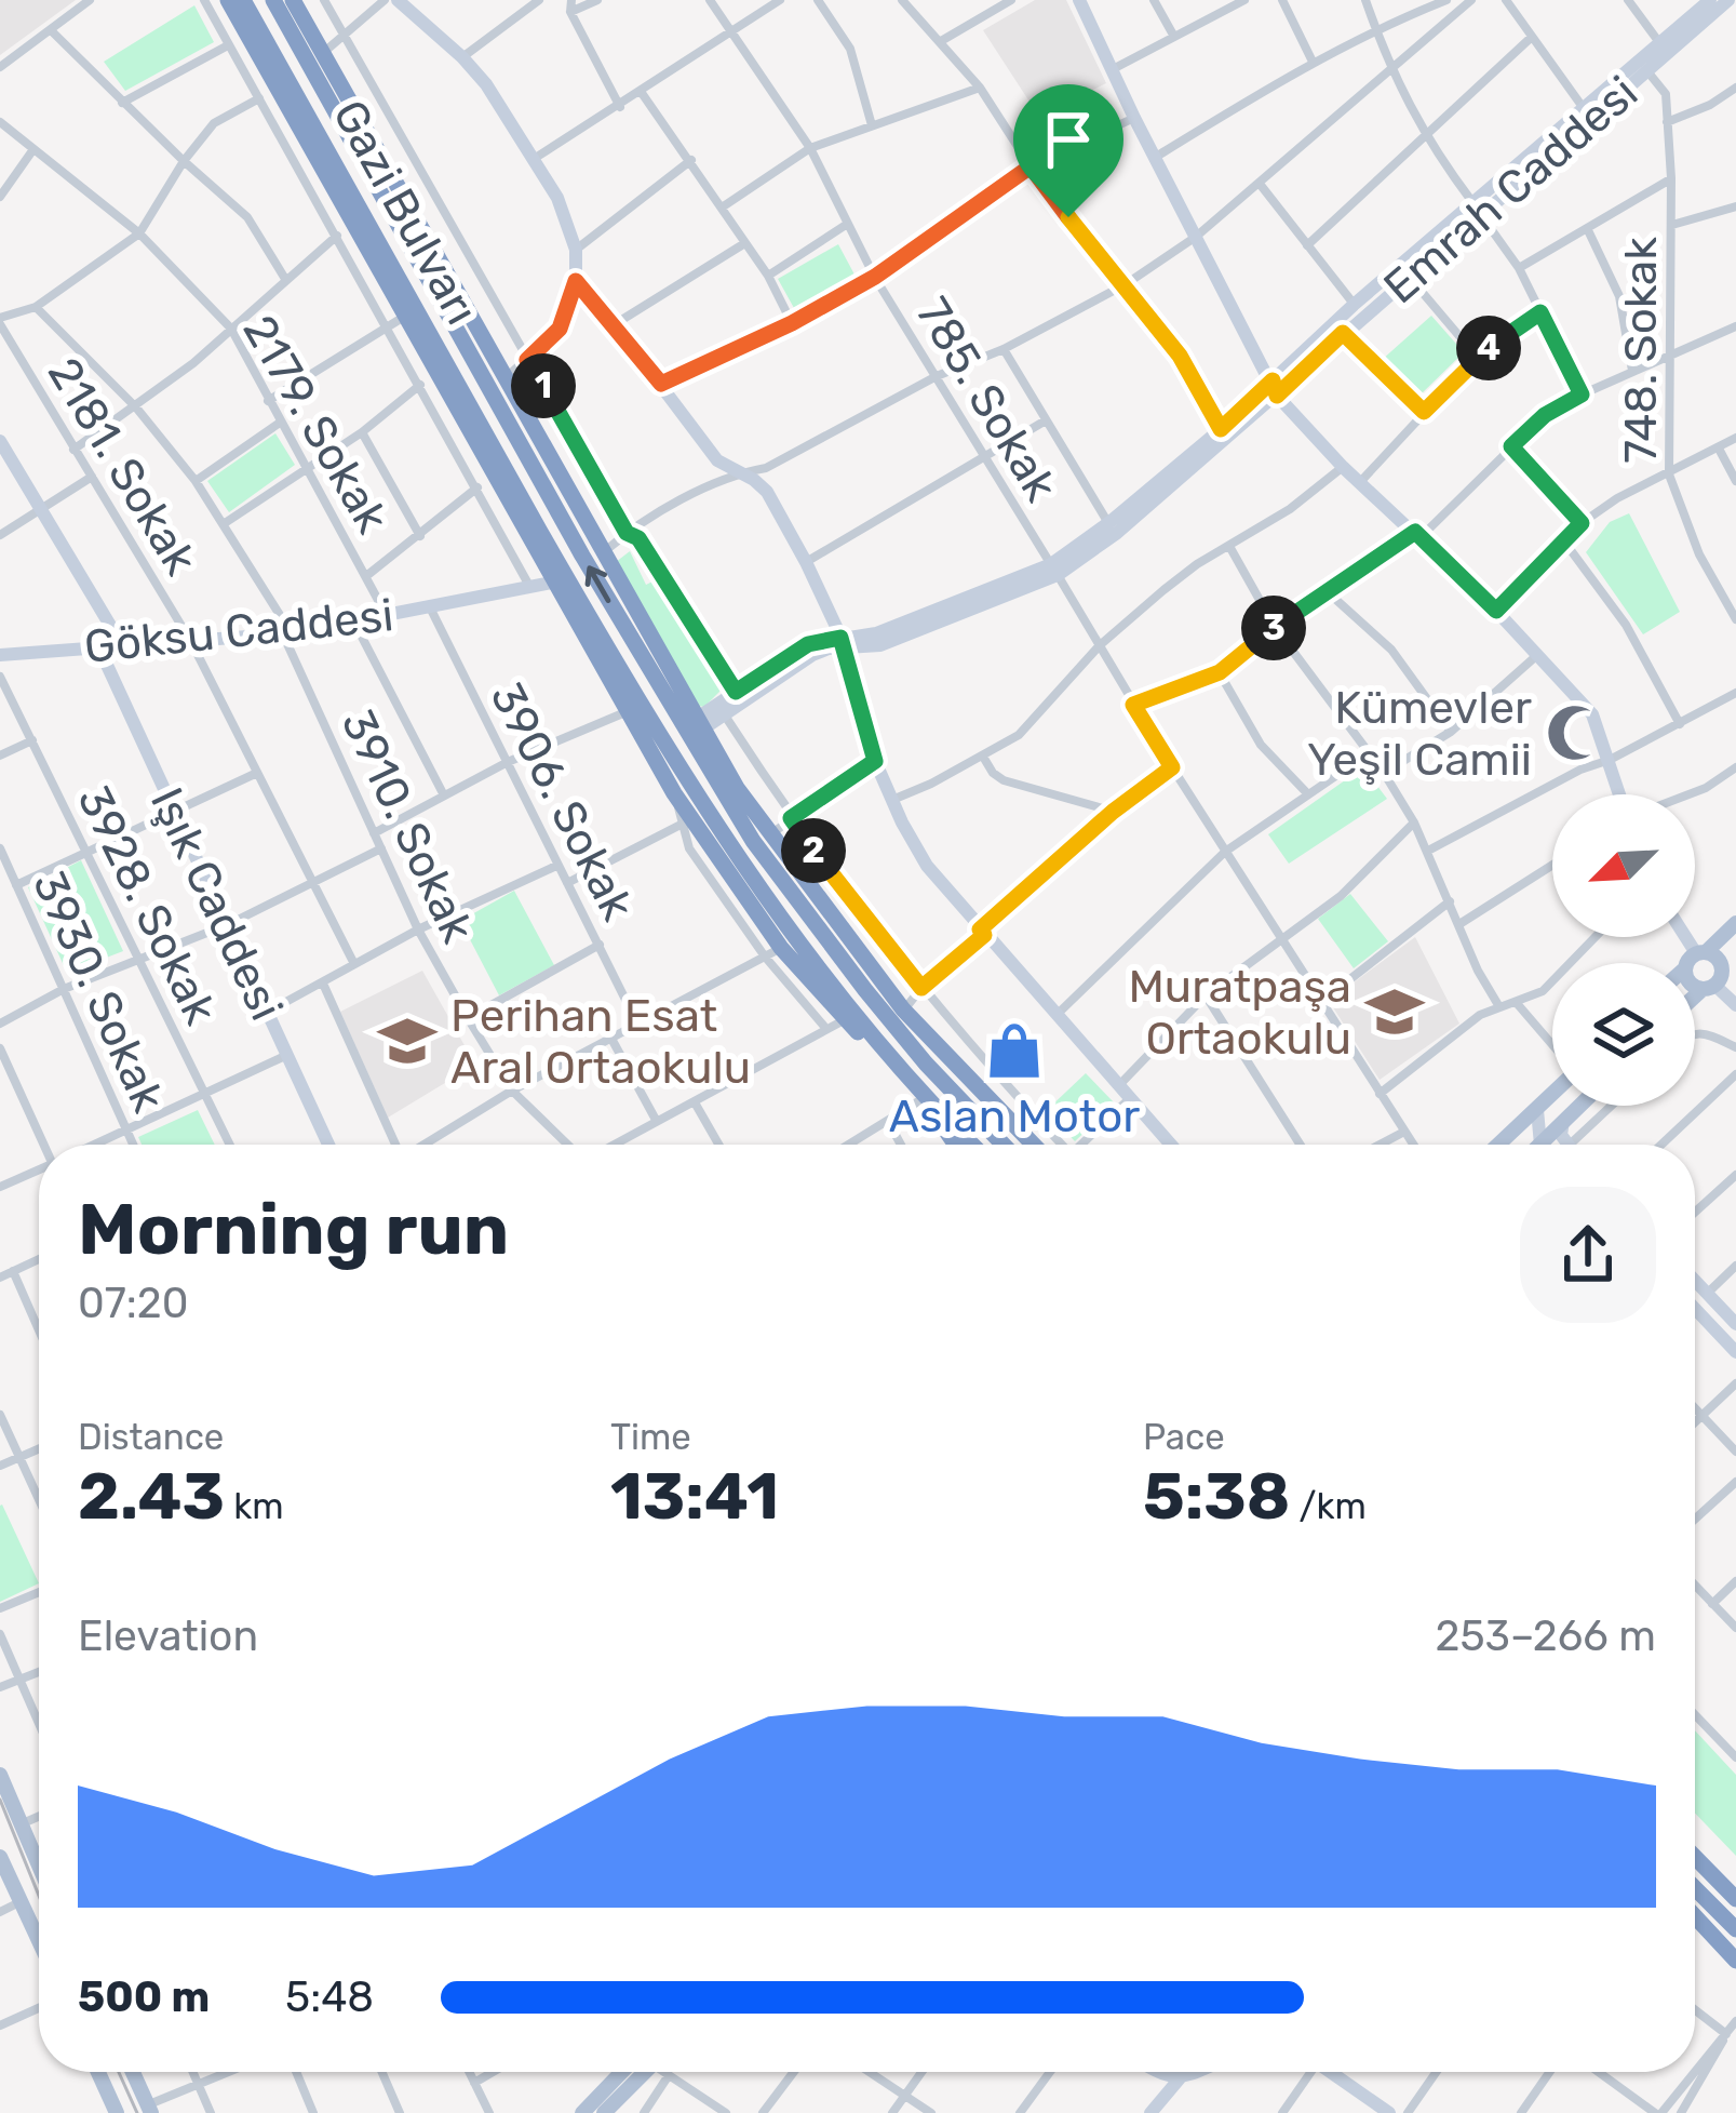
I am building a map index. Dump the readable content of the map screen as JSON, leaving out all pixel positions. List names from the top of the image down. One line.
{"streets":{"highway":["Gazi Bulvarı"],"street":["Emrah Caddesi","748. Sokak","785. Sokak","2179. Sokak","2181. Sokak","Göksu Caddesi","3906. Sokak","3910. Sokak","Işık Caddesi","3928. Sokak","3930. Sokak"]},"crossings":[["Emrah Caddesi","748. Sokak"],["Emrah Caddesi","785. Sokak"],["2179. Sokak","Göksu Caddesi"],["2181. Sokak","Göksu Caddesi"],["Göksu Caddesi","3906. Sokak"],["Göksu Caddesi","3910. Sokak"],["Göksu Caddesi","Işık Caddesi"]],"places":{"mosque":["Kümevler Yeşil Camii"],"school or university":["Muratpaşa Ortaokulu","Perihan Esat Aral Ortaokulu"],"shop":["Aslan Motor"]},"north":"bottom left","page":{"pins":["4","1","3","2"],"heading":["Morning run","07:20"],"stats":[["Distance","2.43 km"],["Time","13:41"],["Pace","5:38 /km"]],"chart":["Elevation","253–266 m"],"list":[{"name":"500 m","note":"5:48"}]}}
